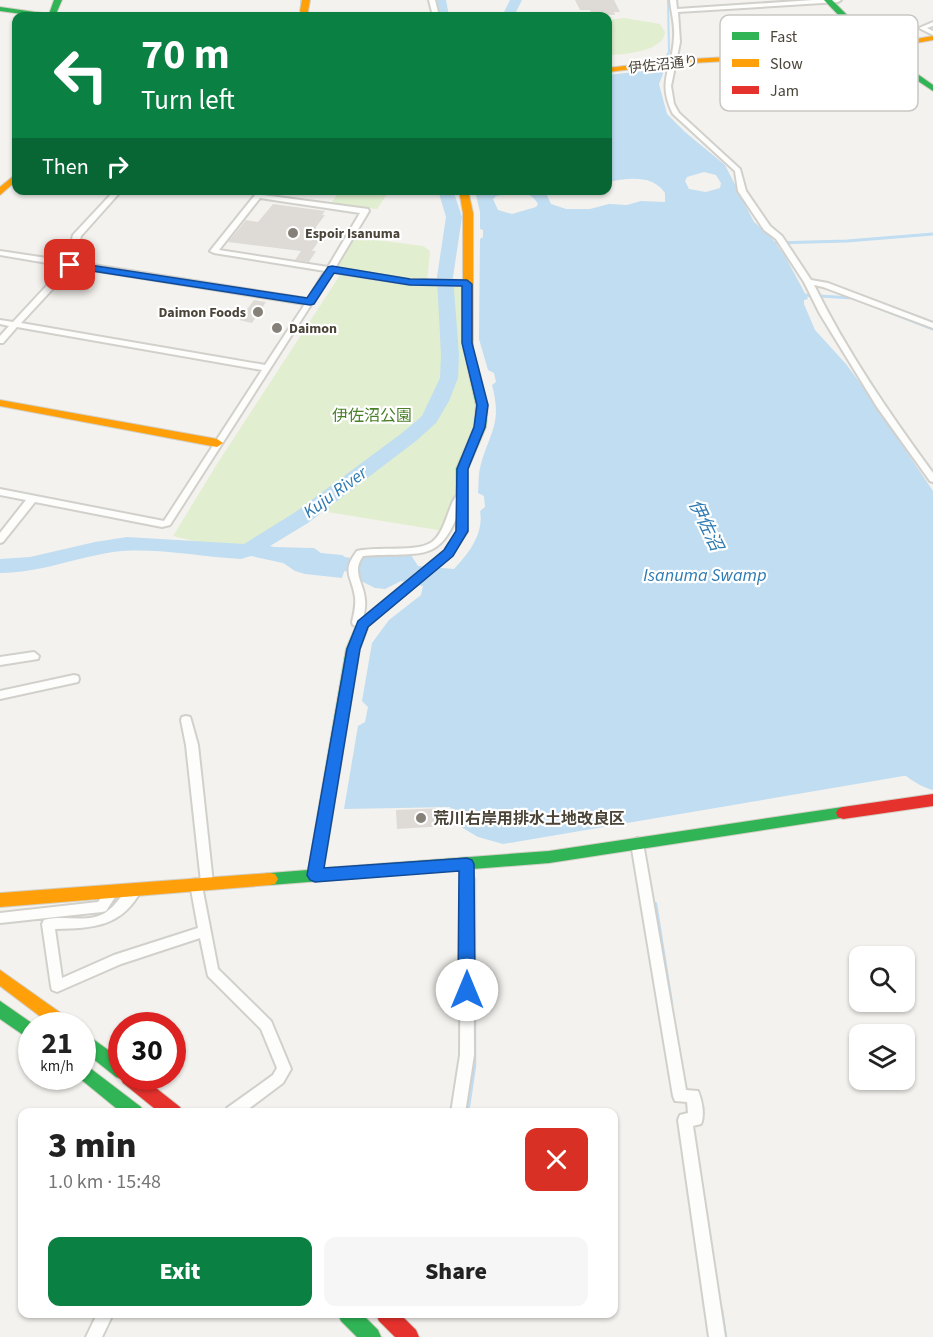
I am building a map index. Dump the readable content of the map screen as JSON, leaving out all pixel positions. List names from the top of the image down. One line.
{"streets":{"main road":["伊佐沼通り"]},"water":["Kuju River","伊佐沼","Isanuma Swamp"],"parks":["伊佐沼公園"],"places":["Espoir Isanuma","Daimon Foods","Daimon","荒川右岸用排水土地改良区"],"legend":["Fast","Slow","Jam"],"page":{"turn":["70 m","Turn left"],"then":"Then","speed":"21 km/h","limit":"30","heading":["3 min","1.0 km · 15:48"],"buttons":["Exit","Share"]}}
